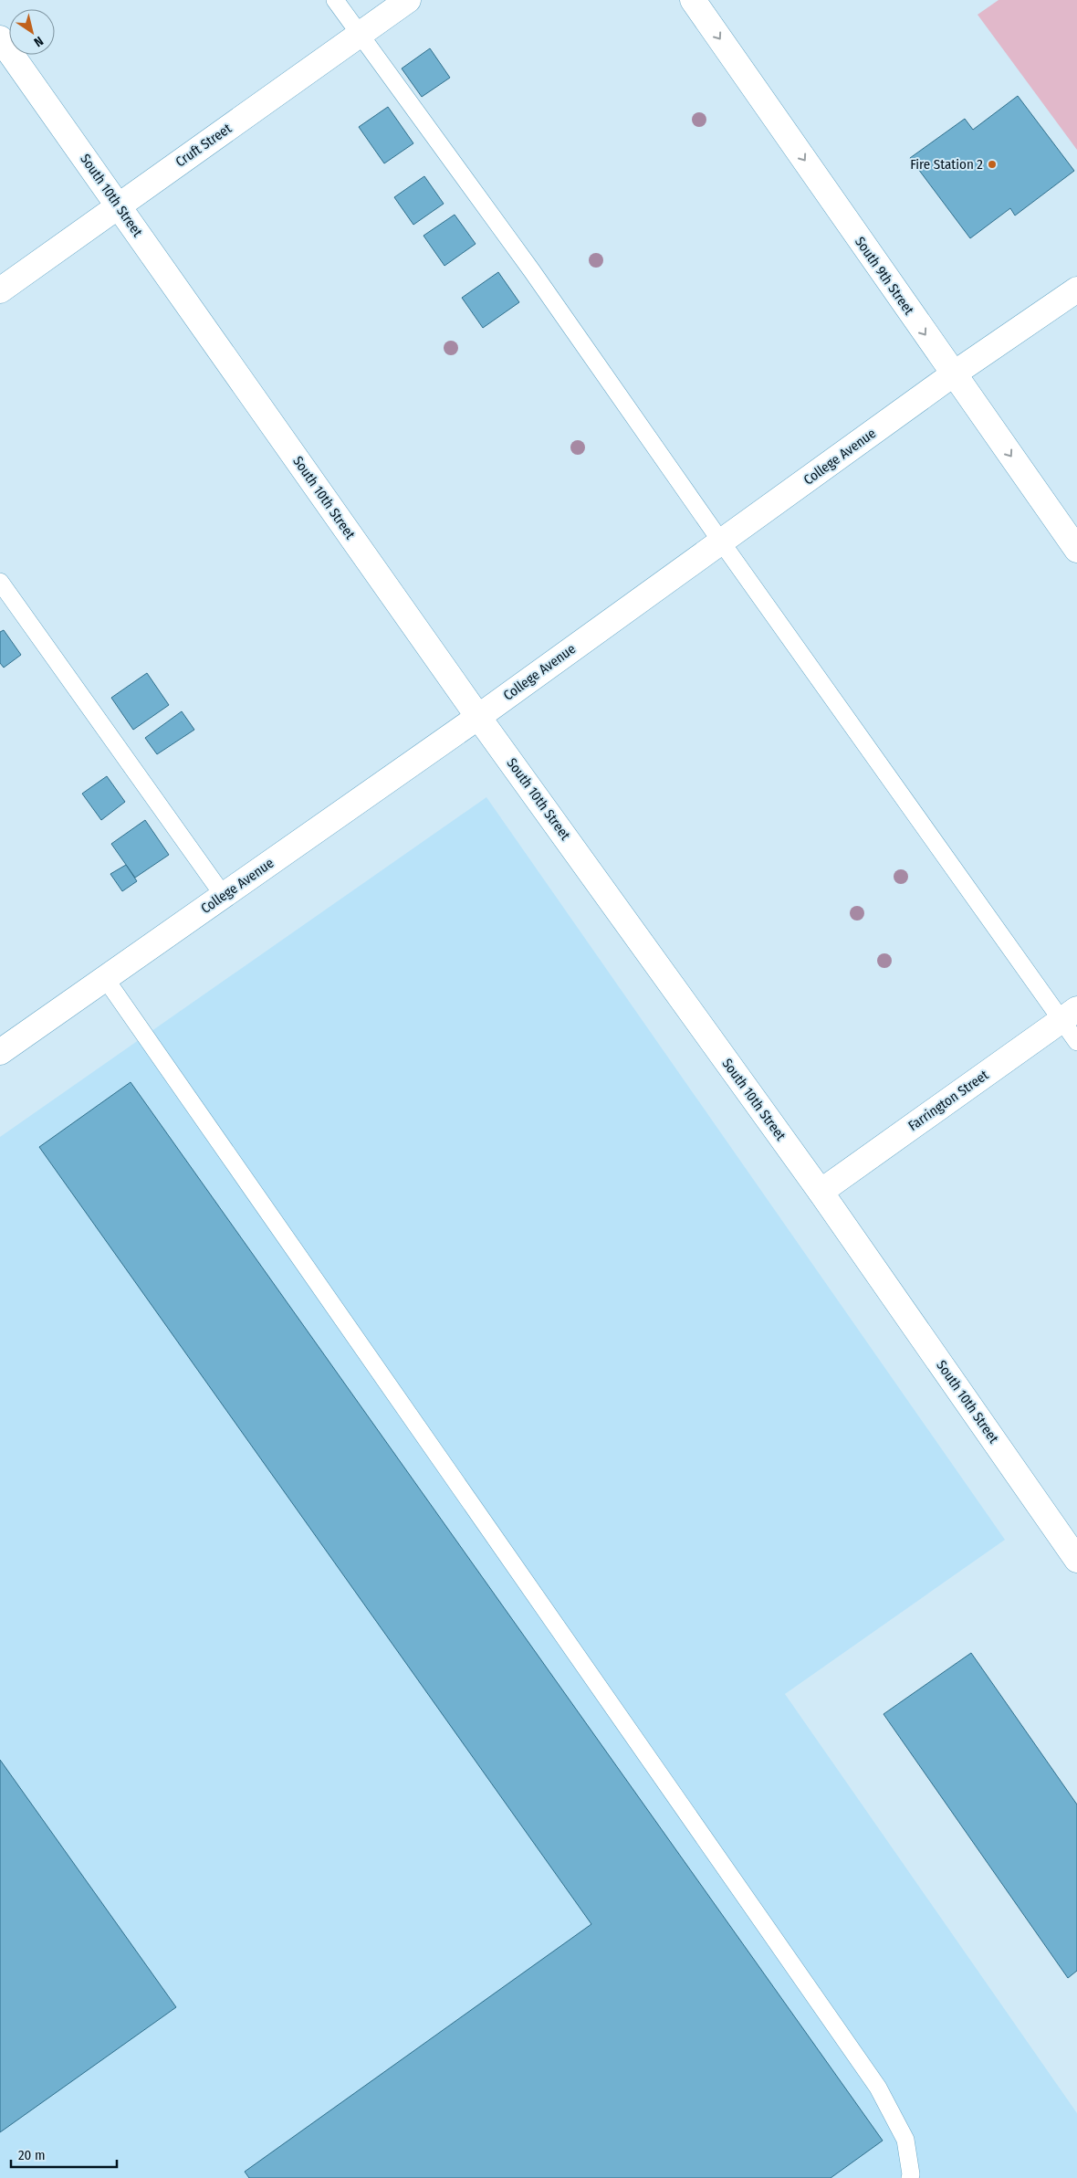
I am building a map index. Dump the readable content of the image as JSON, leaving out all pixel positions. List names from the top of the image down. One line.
{"streets":{"street":["Cruft Street","South 10th Street","South 9th Street","College Avenue","Farrington Street"]},"crossings":[["Cruft Street","South 10th Street"],["South 10th Street","College Avenue"],["South 10th Street","Farrington Street"],["South 9th Street","College Avenue"]],"one_way":["South 9th Street"],"places":["Fire Station 2"],"scale_bar":"20 m","north":"bottom right"}
